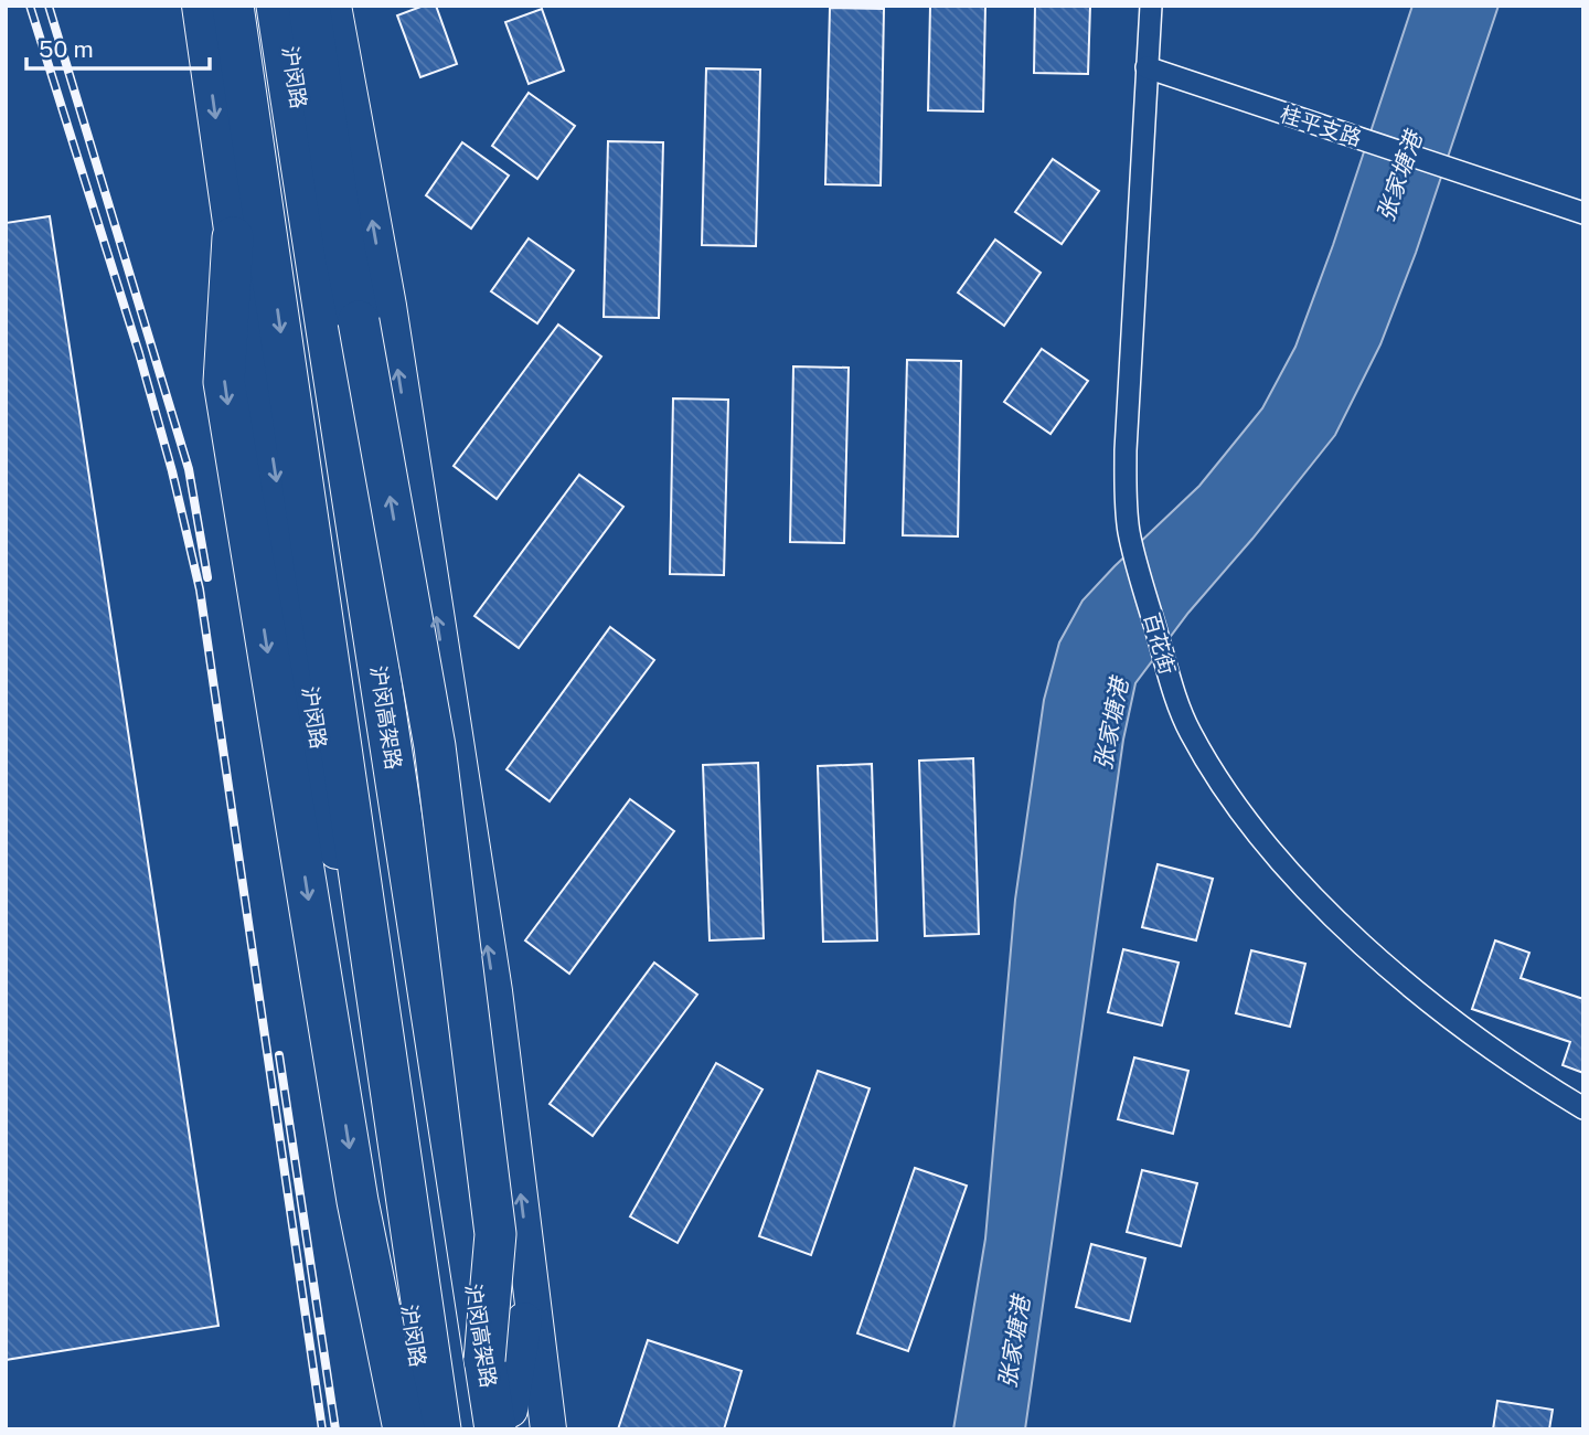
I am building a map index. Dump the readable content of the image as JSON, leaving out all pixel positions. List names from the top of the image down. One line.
{"streets":{"highway":["沪闵高架路"],"main road":["沪闵路"],"street":["桂平支路","百花街"]},"crossings":[["沪闵路","沪闵高架路"],["桂平支路","百花街"]],"water":["张家塘港"],"scale_bar":"50 m"}
